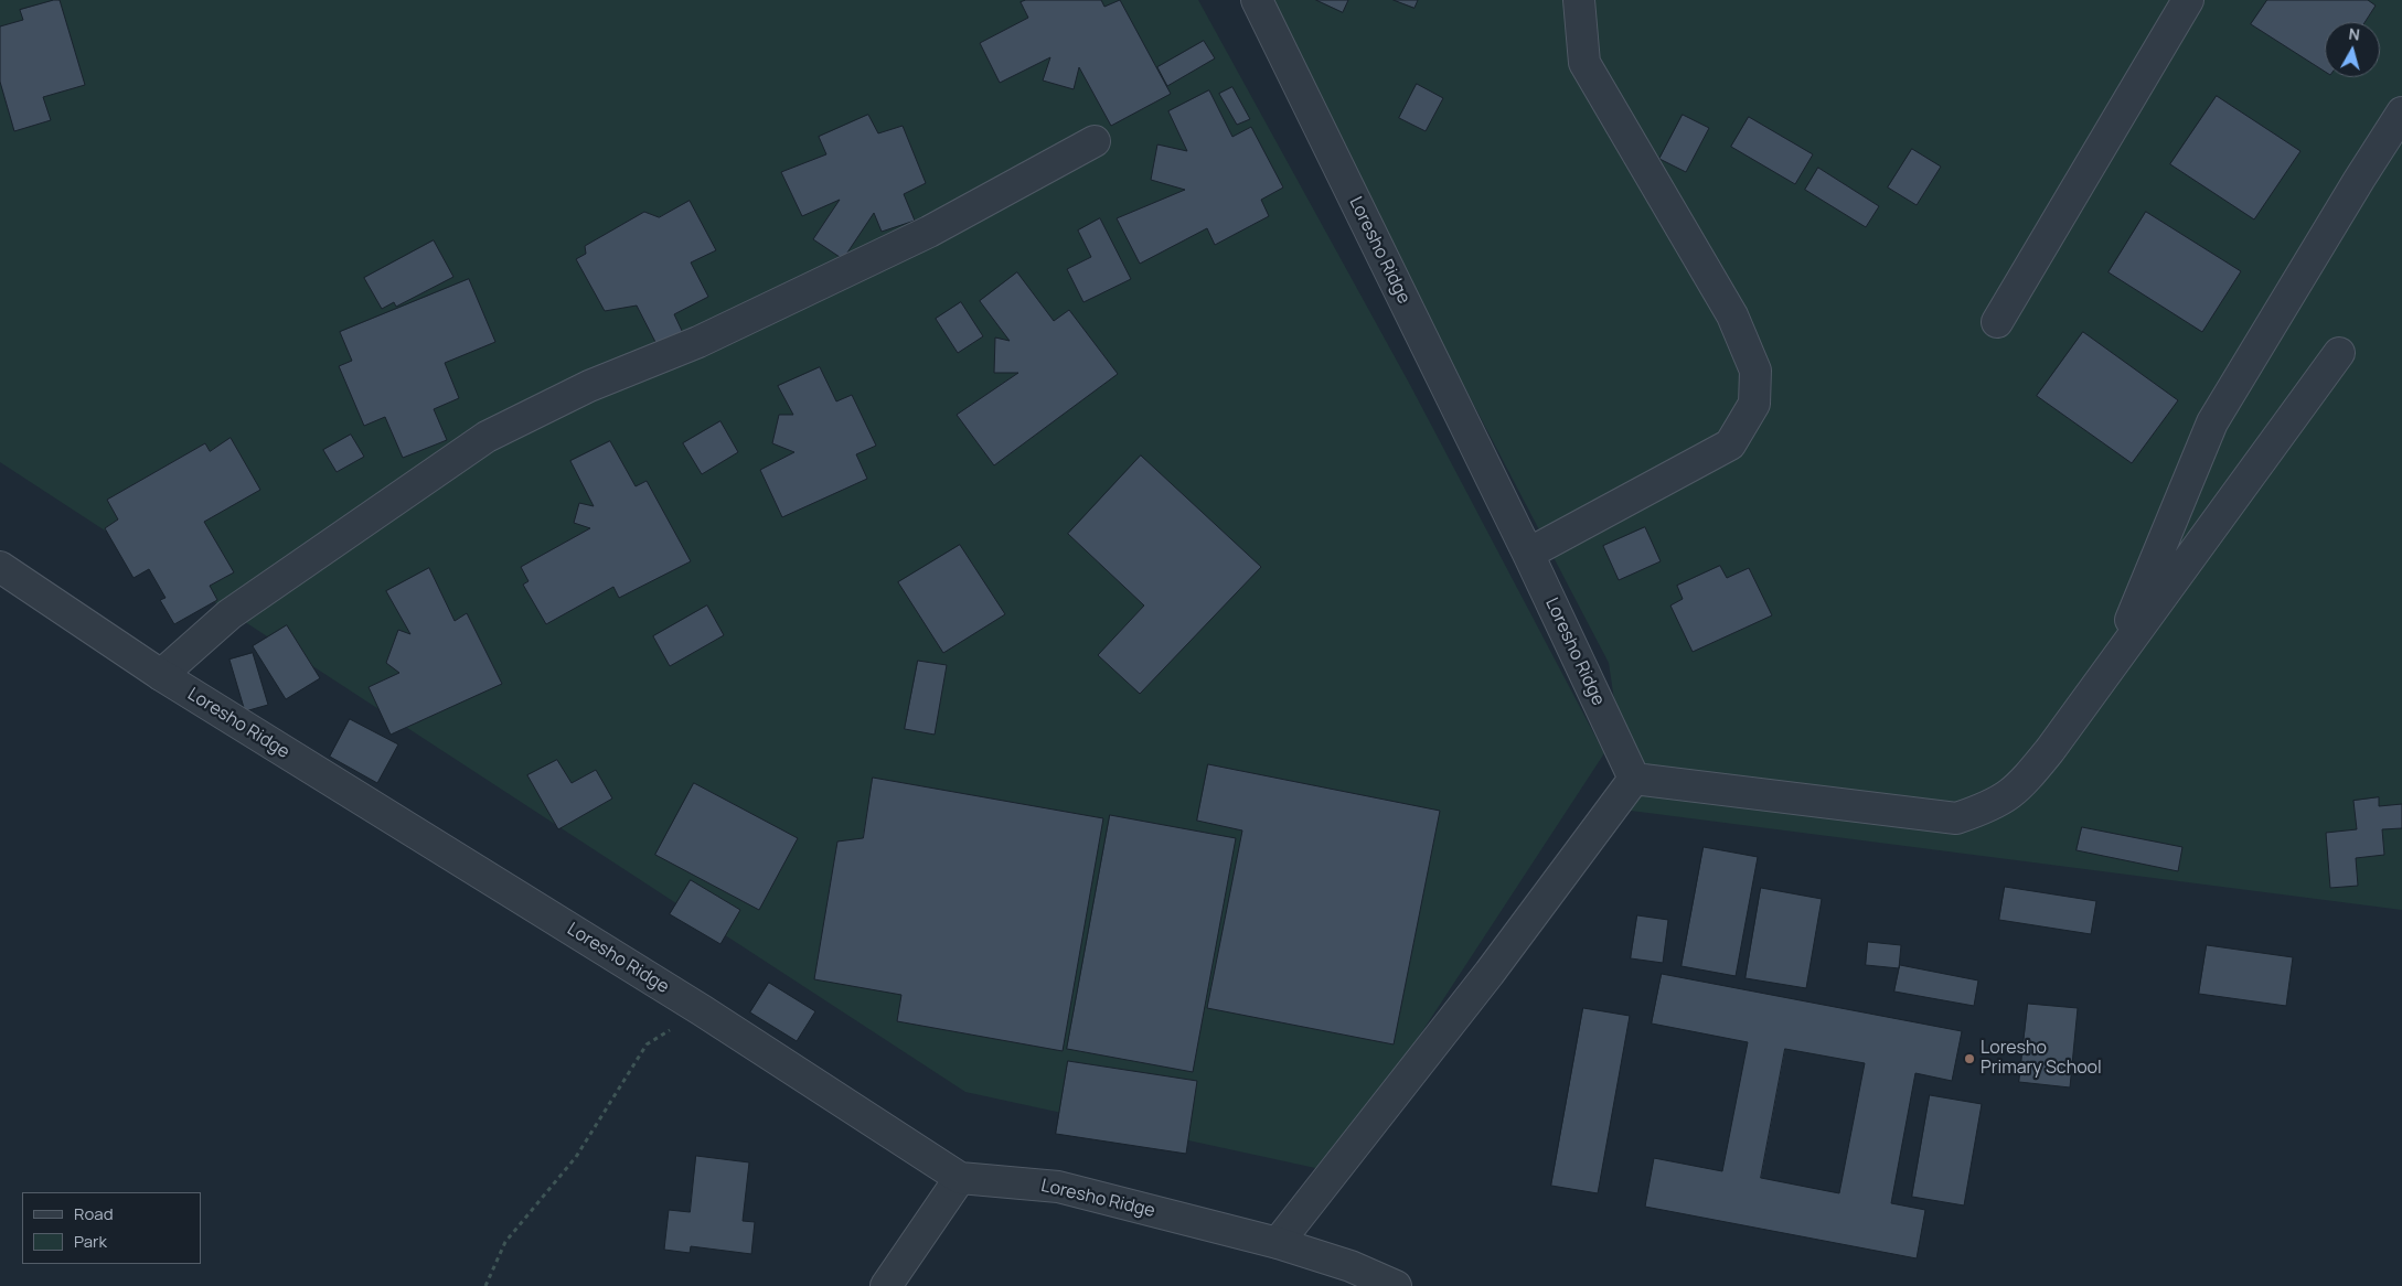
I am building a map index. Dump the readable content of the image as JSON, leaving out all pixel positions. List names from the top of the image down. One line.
{"streets":{"street":["Loresho Ridge"]},"places":["Loresho Primary School"],"legend":["Road","Park"],"north":"top"}
